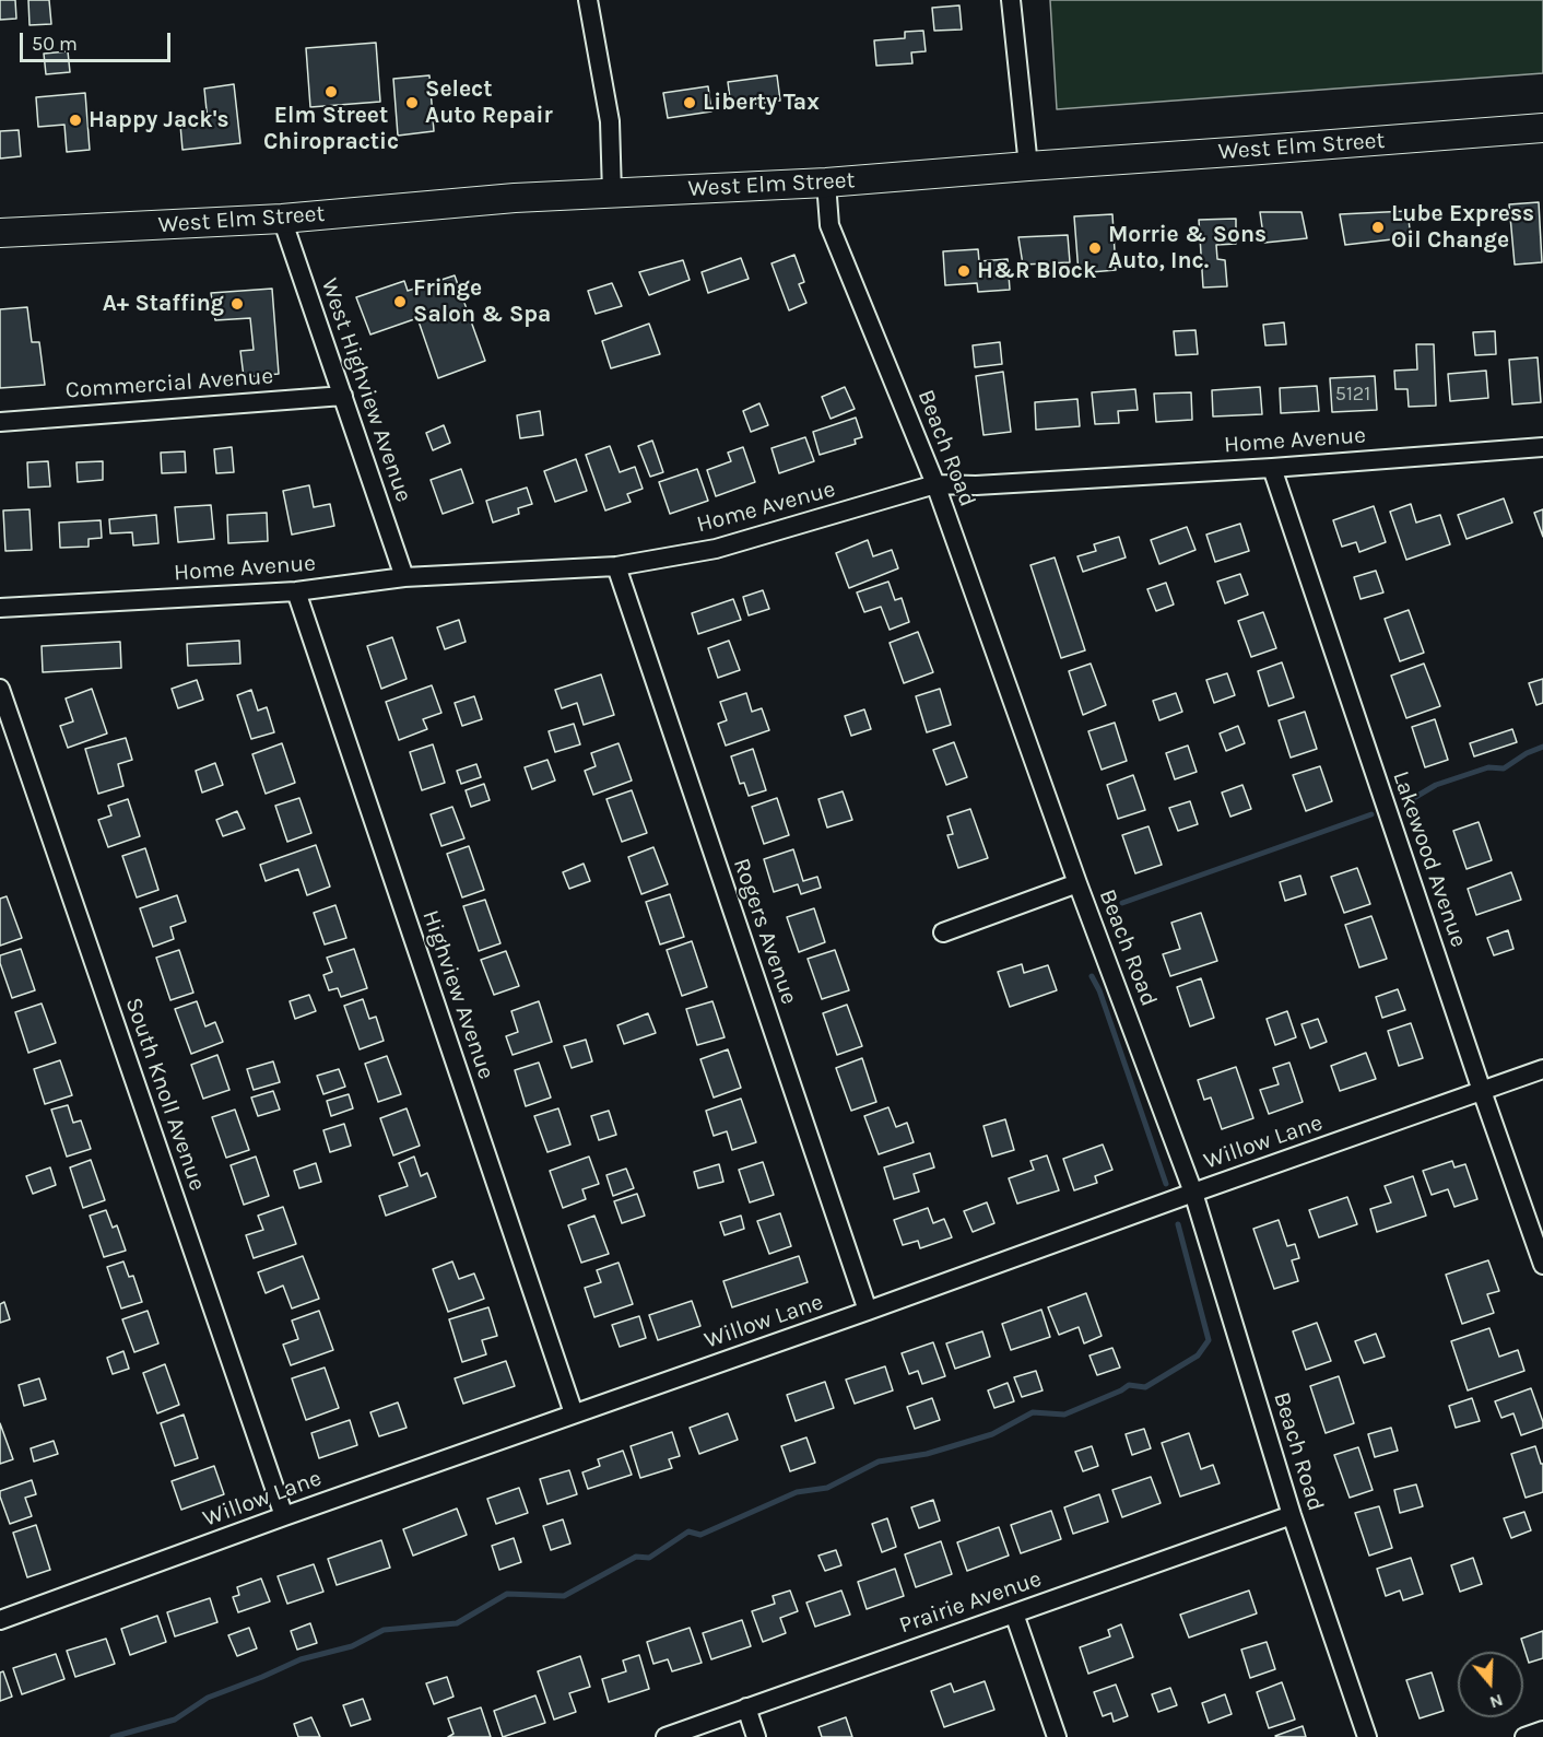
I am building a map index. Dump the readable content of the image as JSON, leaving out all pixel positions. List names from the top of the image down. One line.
{"streets":{"main road":["West Elm Street"],"street":["Commercial Avenue","West Highview Avenue","Home Avenue","Beach Road","Lakewood Avenue","Rogers Avenue","Highview Avenue","South Knoll Avenue","Willow Lane","Prairie Avenue"]},"crossings":[["West Elm Street","West Highview Avenue"],["West Elm Street","Beach Road"],["Commercial Avenue","West Highview Avenue"],["West Highview Avenue","Home Avenue"],["Home Avenue","Beach Road"],["Home Avenue","Lakewood Avenue"],["Home Avenue","Rogers Avenue"],["Home Avenue","Highview Avenue"],["Beach Road","Willow Lane"],["Beach Road","Prairie Avenue"],["Lakewood Avenue","Willow Lane"],["Rogers Avenue","Willow Lane"],["Highview Avenue","Willow Lane"],["South Knoll Avenue","Willow Lane"]],"places":["Elm Street Chiropractic","Select Auto Repair","Liberty Tax","Happy Jack's","Lube Express Oil Change","Morrie & Sons Auto, Inc.","H&R Block","Fringe Salon & Spa","A+ Staffing"],"house_numbers":["5121"],"scale_bar":"50 m","north":"bottom"}
